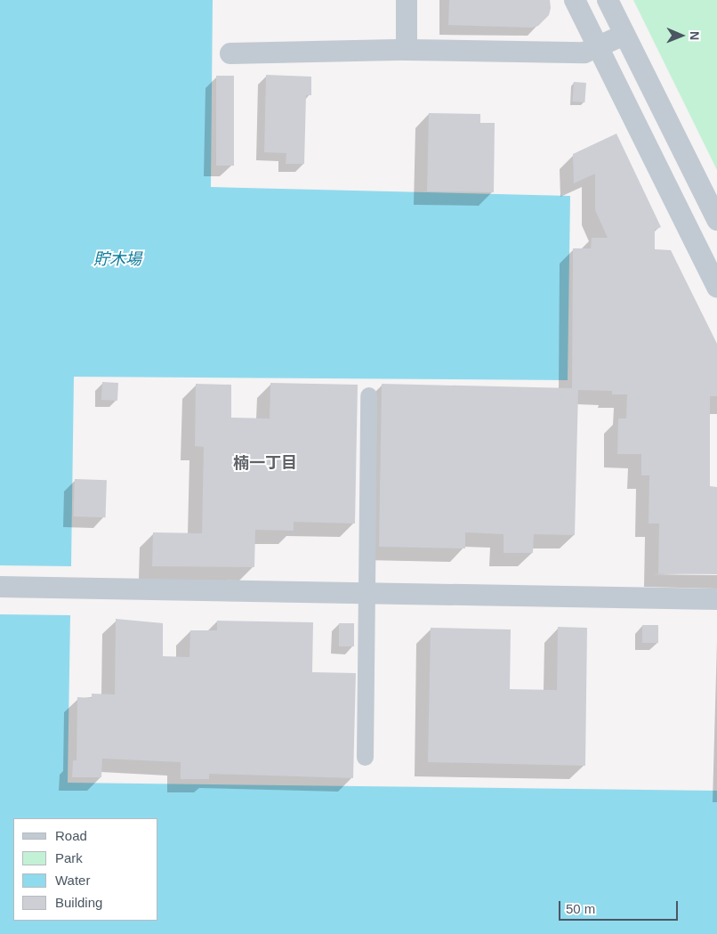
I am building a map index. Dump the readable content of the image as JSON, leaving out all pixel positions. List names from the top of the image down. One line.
{"districts":["楠一丁目"],"water":["貯木場"],"legend":["Road","Park","Water","Building"],"scale_bar":"50 m","north":"right"}
